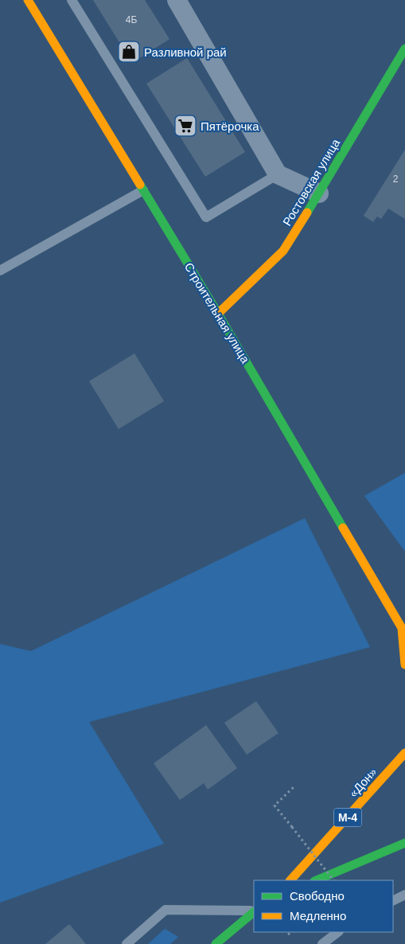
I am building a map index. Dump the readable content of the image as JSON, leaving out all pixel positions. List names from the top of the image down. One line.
{"streets":{"main road":["Ростовская улица","Строительная улица","«Дон»","М-4"]},"crossings":[["Ростовская улица","Строительная улица"]],"places":{"shop":["Разливной рай"],"supermarket":["Пятёрочка"]},"house_numbers":["4Б","2"],"legend":["Свободно","Медленно"]}
